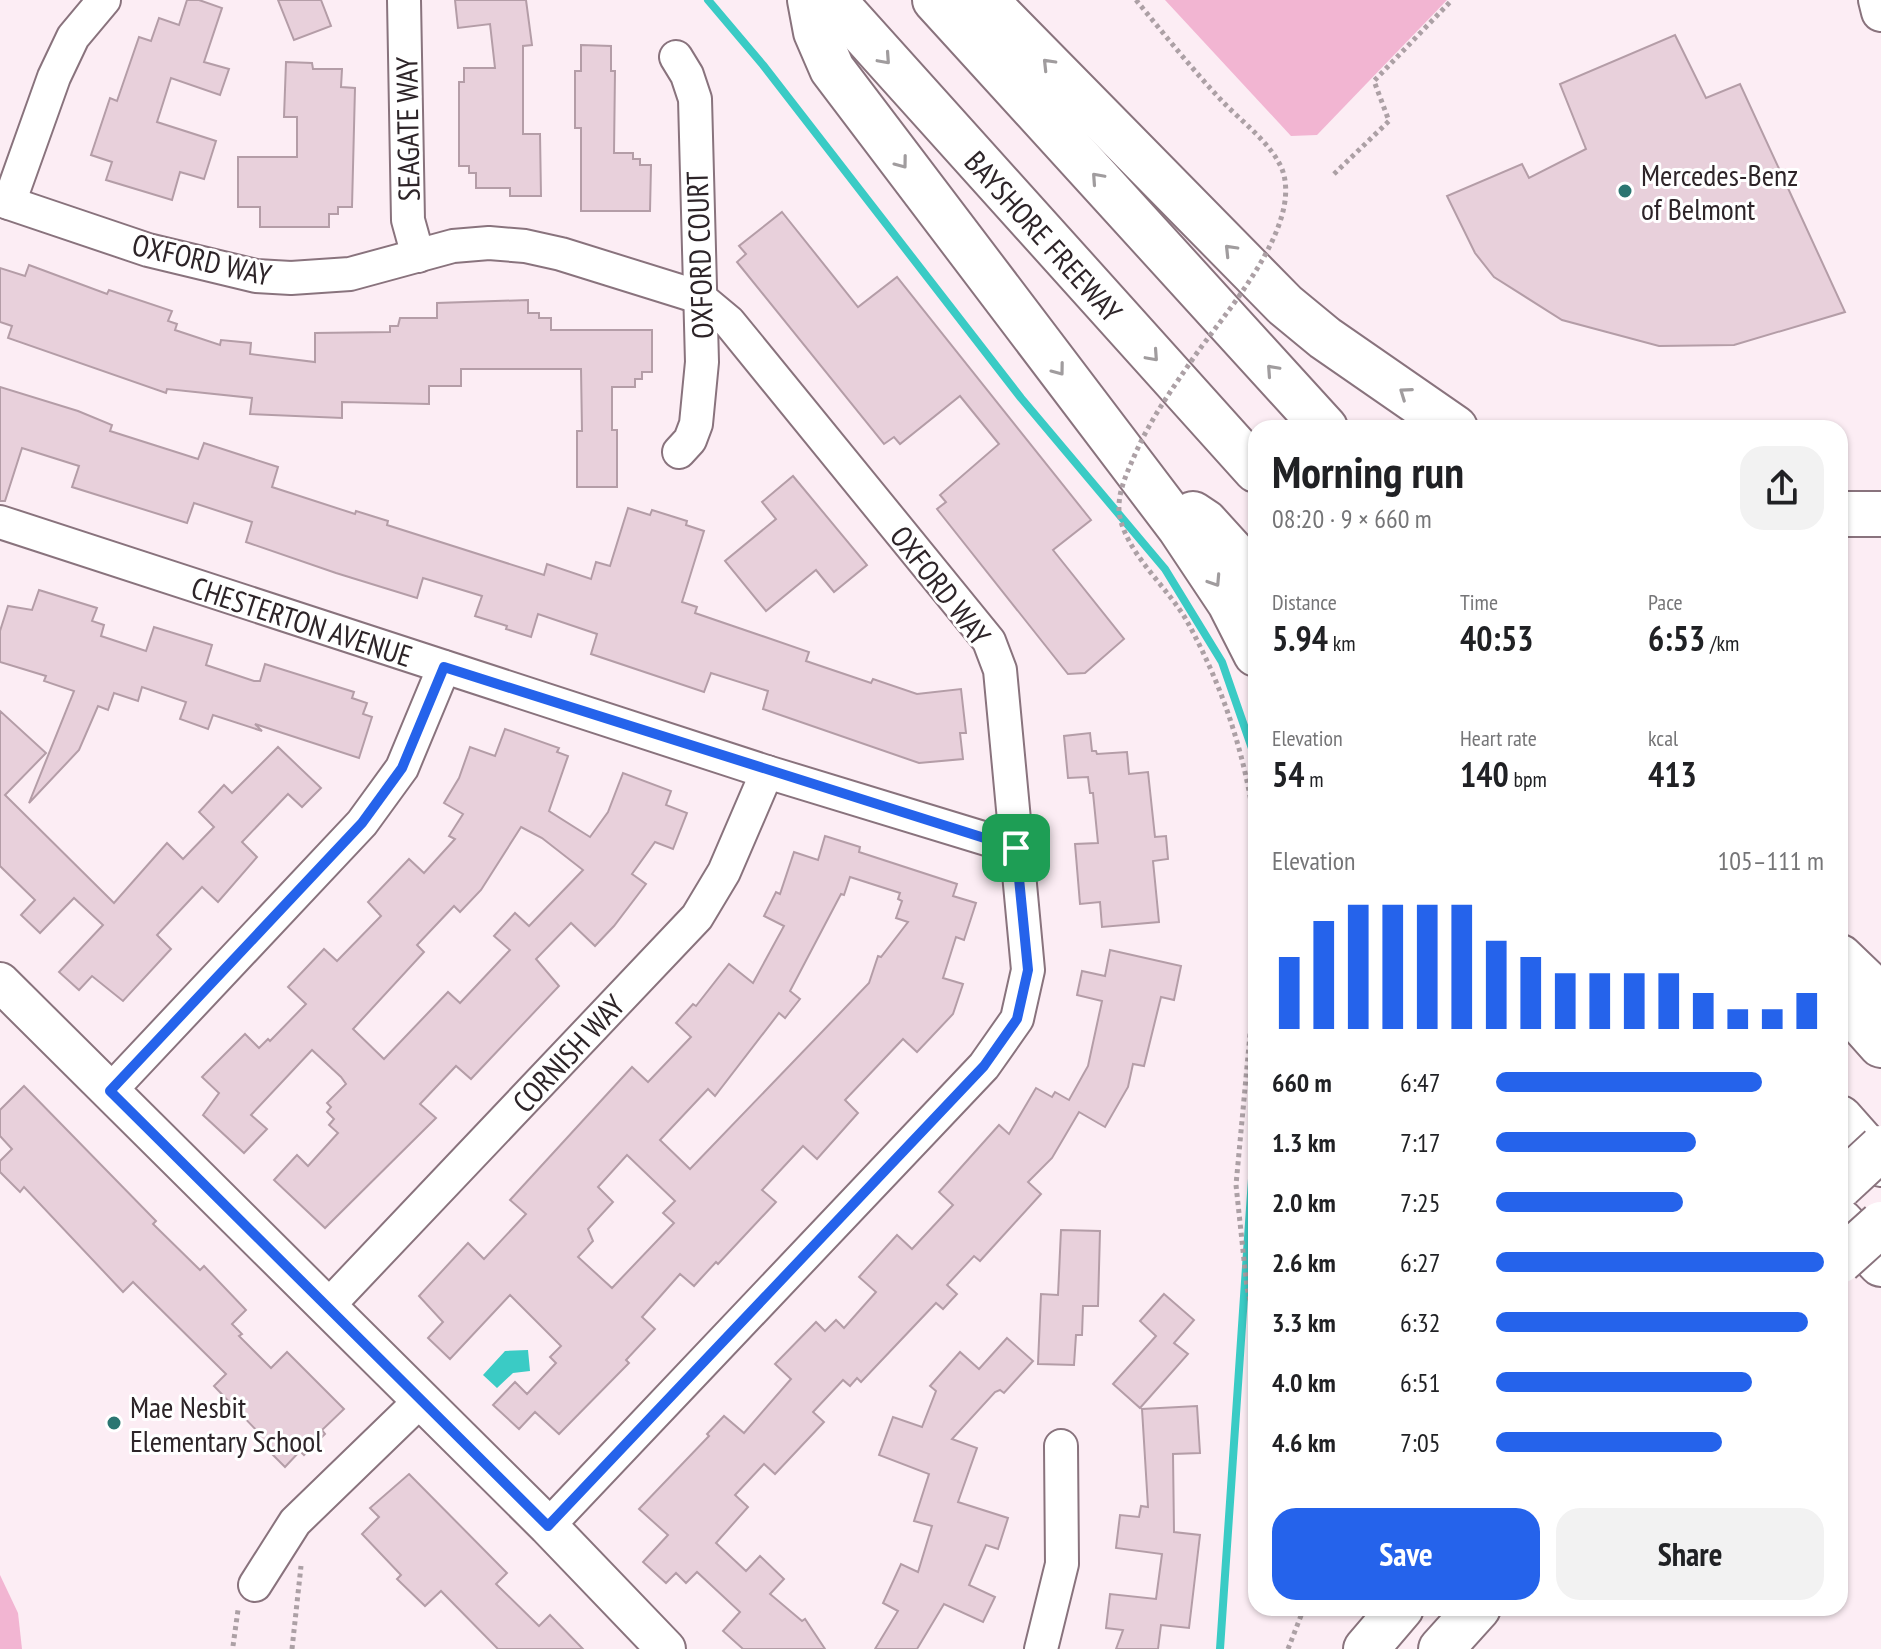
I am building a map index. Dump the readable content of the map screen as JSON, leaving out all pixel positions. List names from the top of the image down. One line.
{"streets":{"main road":["BAYSHORE FREEWAY"],"street":["SEAGATE WAY","OXFORD COURT","OXFORD WAY","CHESTERTON AVENUE","CORNISH WAY"]},"crossings":[["SEAGATE WAY","OXFORD WAY"],["OXFORD COURT","OXFORD WAY"],["OXFORD WAY","CHESTERTON AVENUE"],["CHESTERTON AVENUE","CORNISH WAY"]],"places":["Mercedes-Benz of Belmont","Mae Nesbit Elementary School"],"page":{"heading":["Morning run","08:20 · 9 × 660 m"],"stats":[["Distance","5.94 km"],["Time","40:53"],["Pace","6:53 /km"],["Elevation","54 m"],["Heart rate","140 bpm"],["kcal","413"]],"chart":["Elevation","105–111 m"],"list":[{"name":"660 m","note":"6:47"},{"name":"1.3 km","note":"7:17"},{"name":"2.0 km","note":"7:25"},{"name":"2.6 km","note":"6:27"},{"name":"3.3 km","note":"6:32"},{"name":"4.0 km","note":"6:51"},{"name":"4.6 km","note":"7:05"}],"buttons":["Save","Share"]}}
